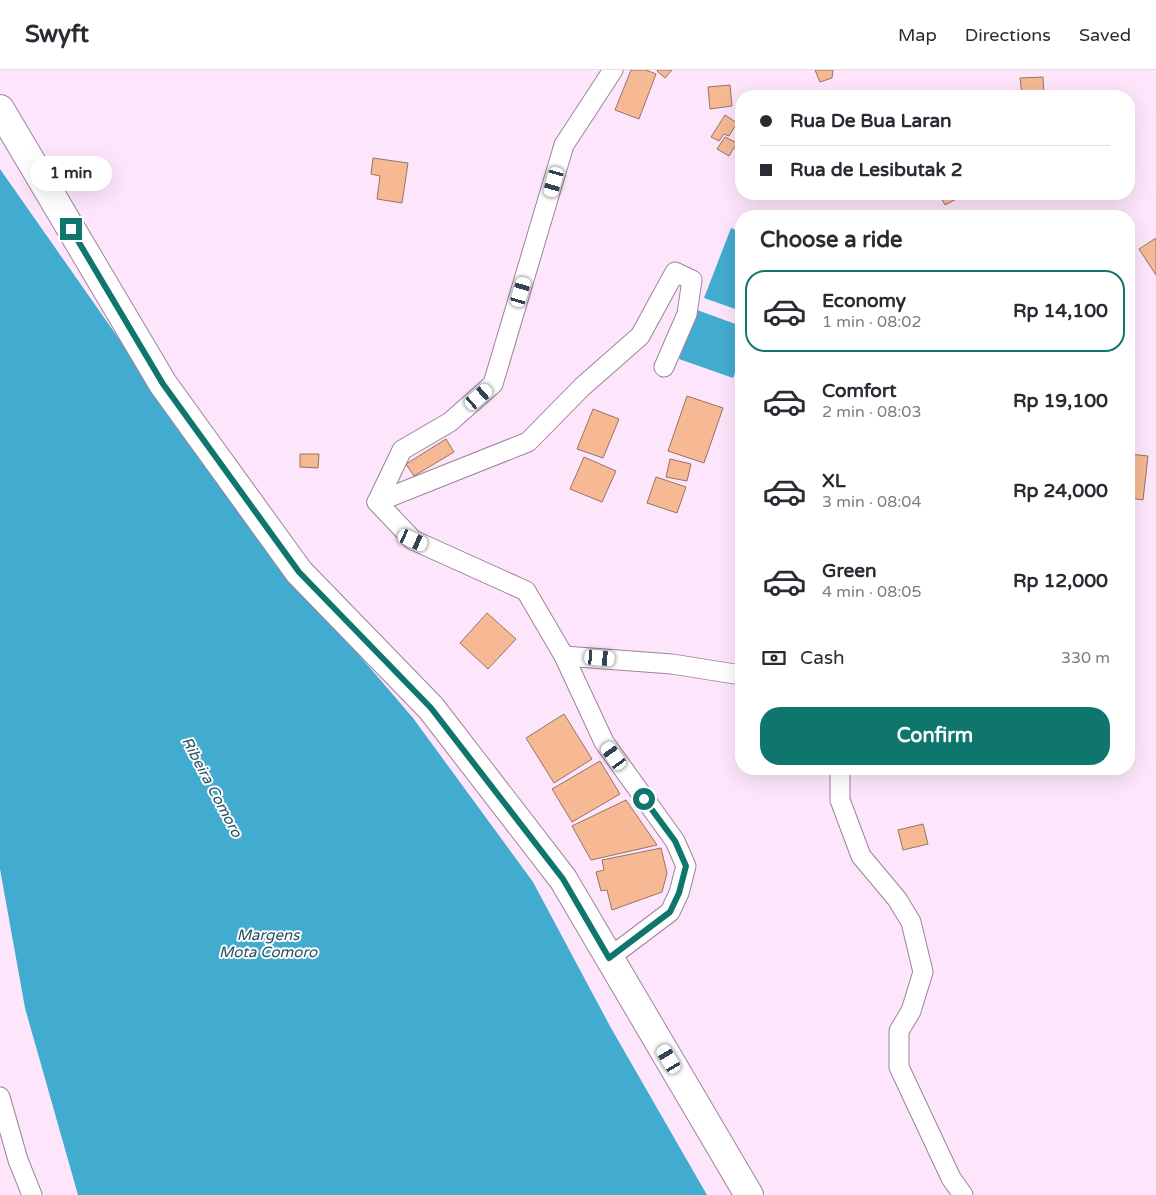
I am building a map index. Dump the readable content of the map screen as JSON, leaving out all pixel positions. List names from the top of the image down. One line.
{"water":["Ribeira Comoro","Margens Mota Comoro"],"page":{"header":"Swyft","nav":["Map","Directions","Saved"],"banner":["Rua De Bua Laran","Rua de Lesibutak 2"],"bubble":"1 min","heading":"Choose a ride","list":[{"name":"Economy","note":"1 min · 08:02","value":"Rp 14,100"},{"name":"Comfort","note":"2 min · 08:03","value":"Rp 19,100"},{"name":"XL","note":"3 min · 08:04","value":"Rp 24,000"},{"name":"Green","note":"4 min · 08:05","value":"Rp 12,000"}],"pay":["Cash","330 m"],"buttons":"Confirm"}}
